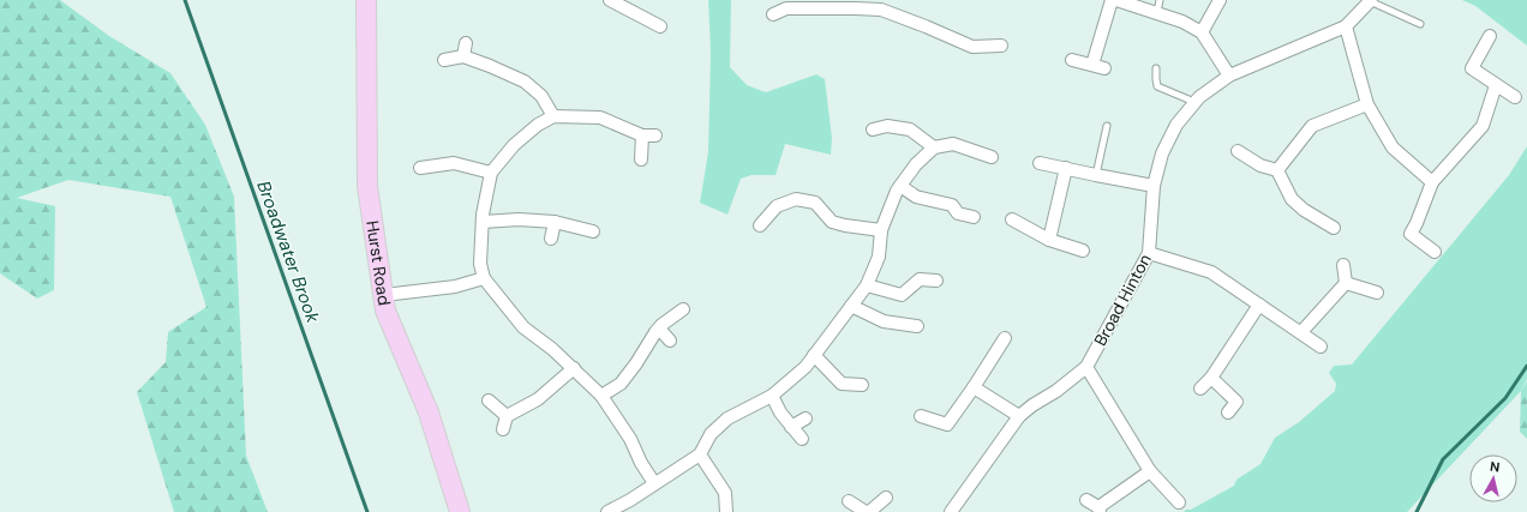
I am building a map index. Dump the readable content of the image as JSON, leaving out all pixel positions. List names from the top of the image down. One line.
{"streets":{"main road":["Hurst Road"],"street":["Broad Hinton"]},"water":["Broadwater Brook"],"north":"top"}
